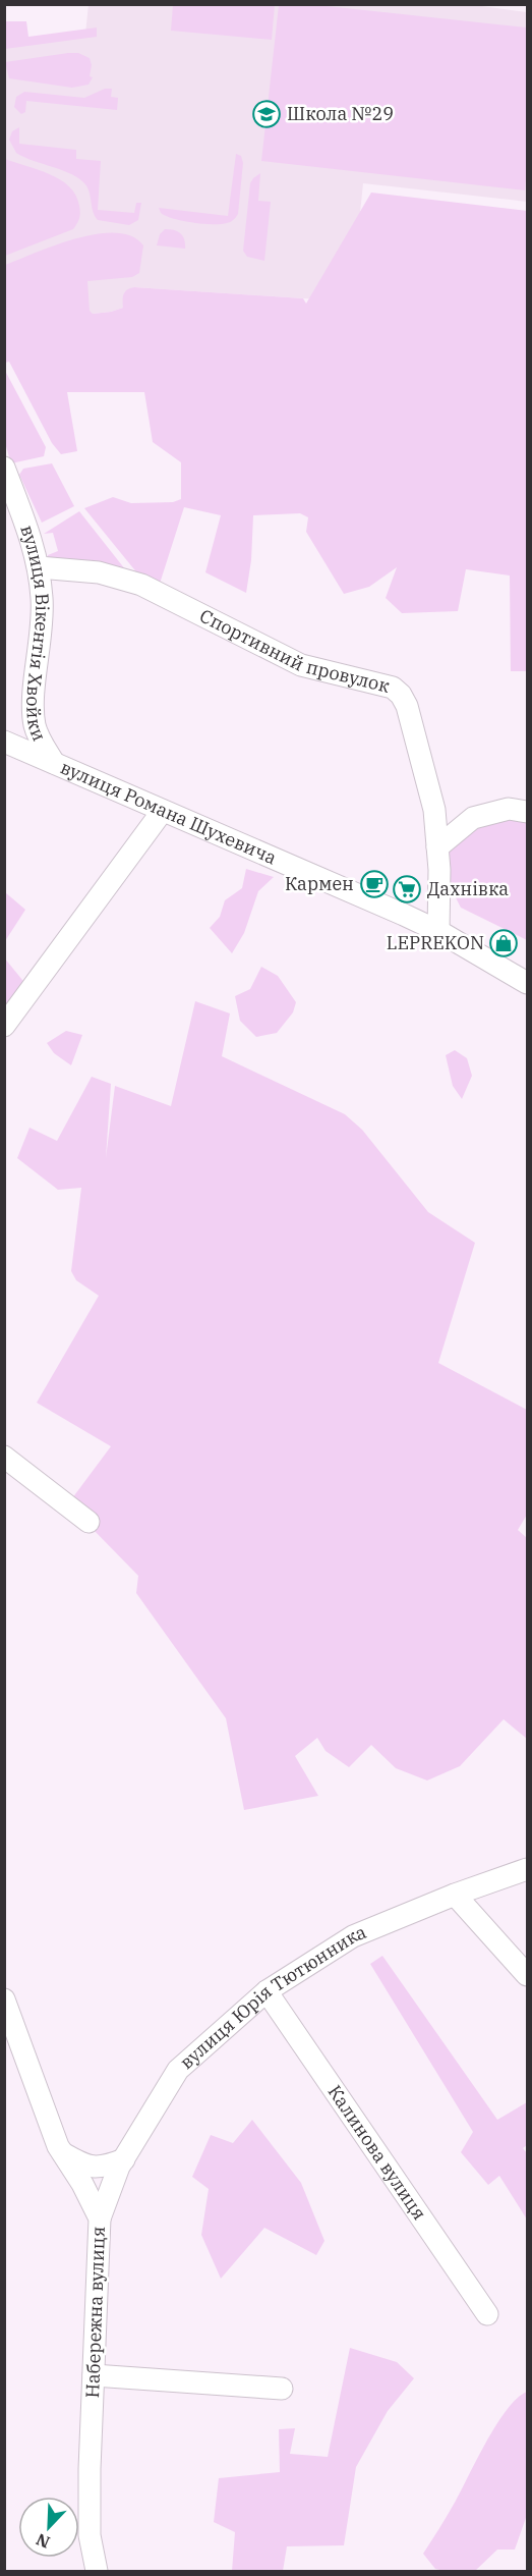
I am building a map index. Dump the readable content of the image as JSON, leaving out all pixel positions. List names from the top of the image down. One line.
{"streets":{"street":["вулиця Вікентія Хвойки","Спортивний провулок","вулиця Романа Шухевича","вулиця Юрія Тютюнника","Калинова вулиця","Набережна вулиця"]},"crossings":[["вулиця Вікентія Хвойки","Спортивний провулок"],["вулиця Вікентія Хвойки","вулиця Романа Шухевича"],["Спортивний провулок","вулиця Романа Шухевича"],["вулиця Юрія Тютюнника","Калинова вулиця"],["вулиця Юрія Тютюнника","Набережна вулиця"]],"places":{"school or university":["Школа №29"],"cafe":["Кармен"],"supermarket":["Дахнівка"],"shop":["LEPREKON"]},"north":"bottom left"}
